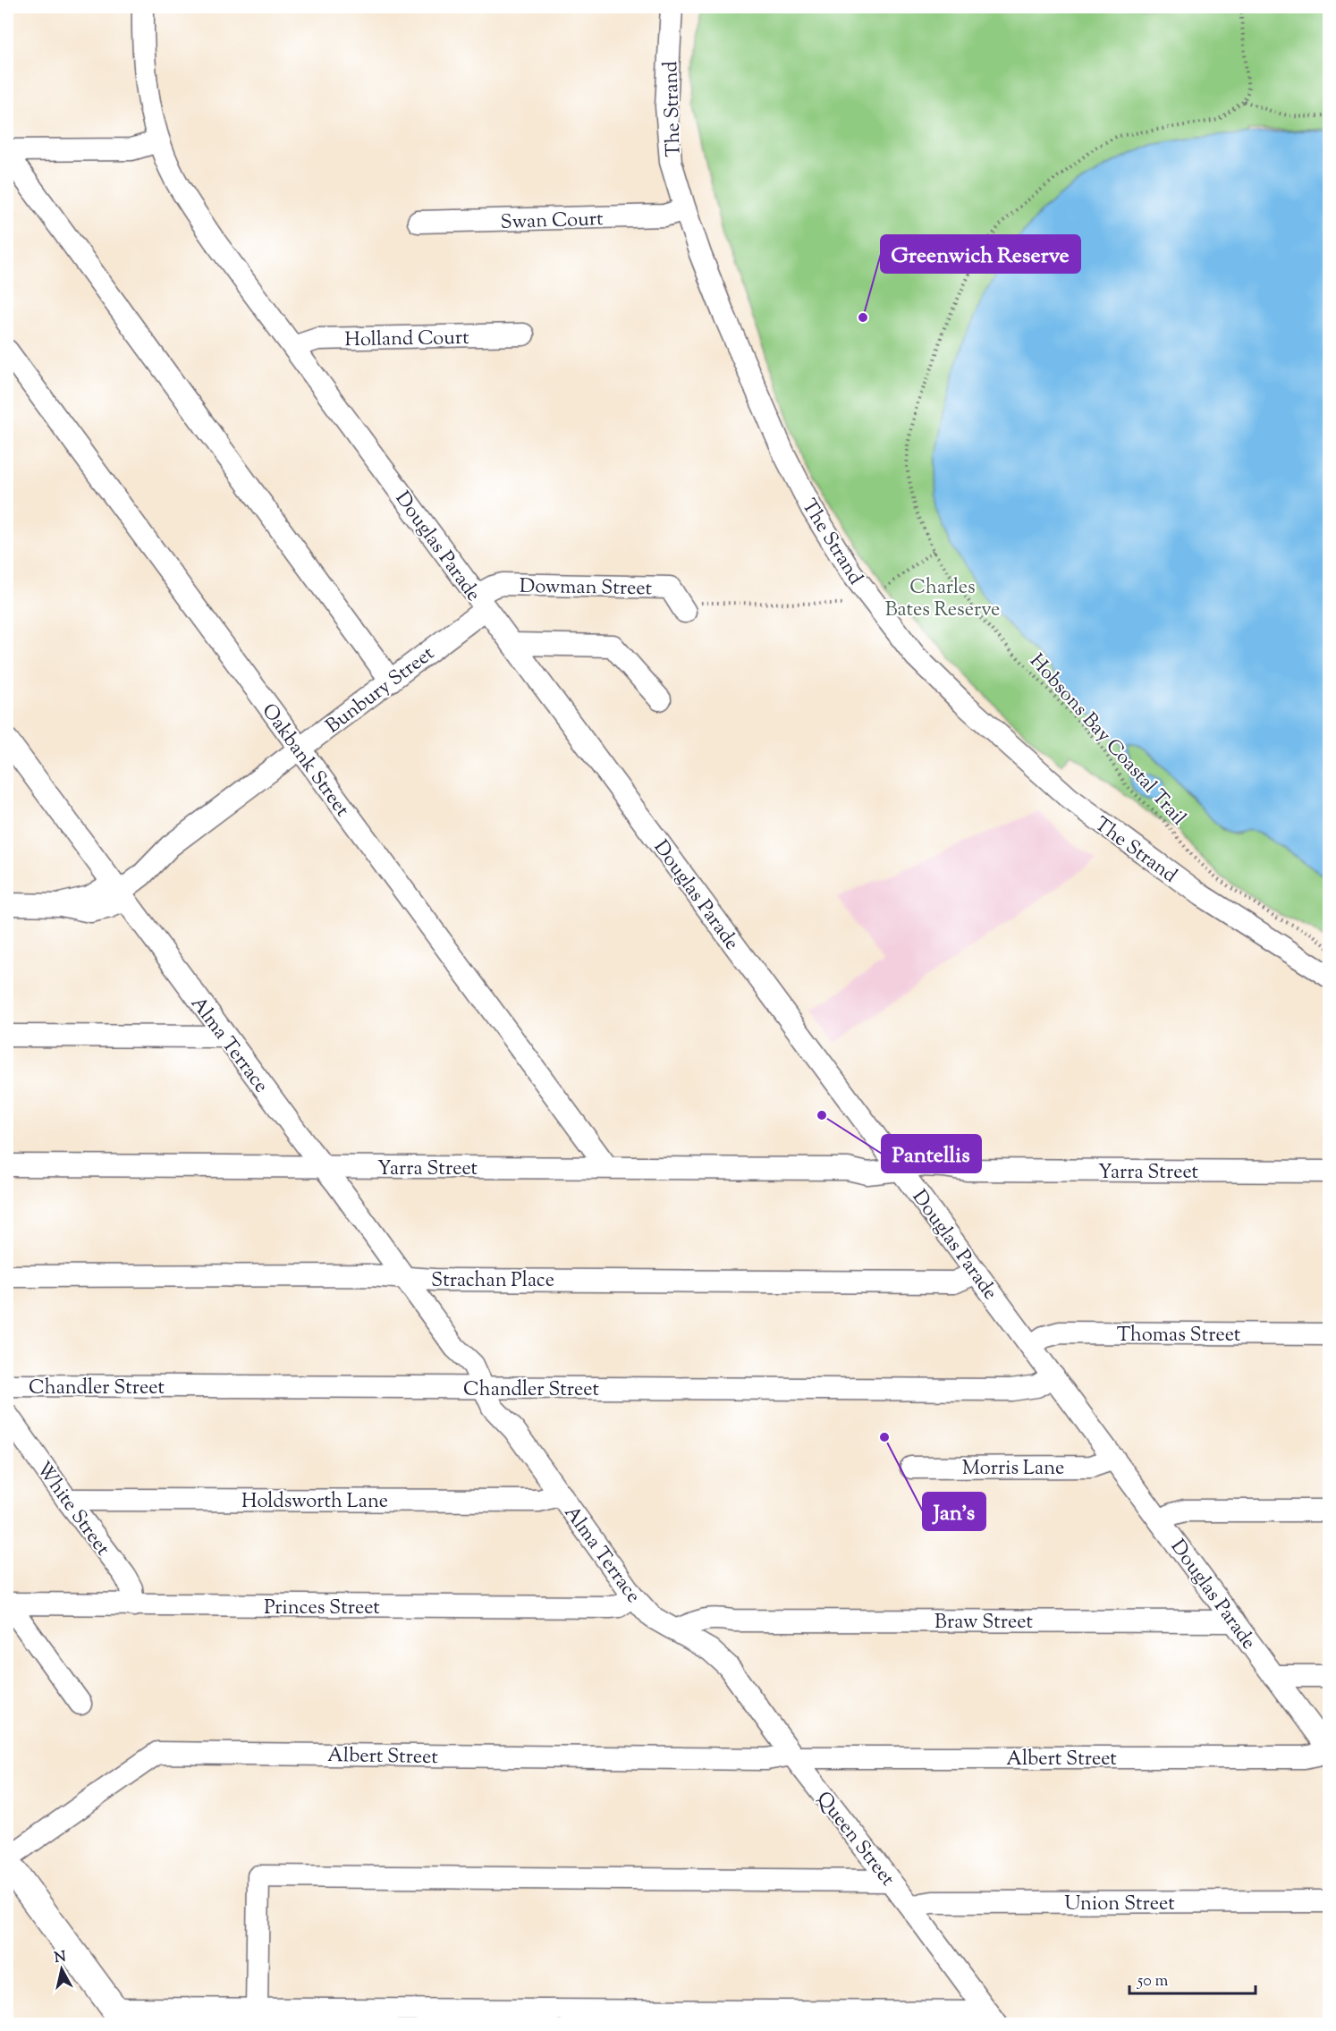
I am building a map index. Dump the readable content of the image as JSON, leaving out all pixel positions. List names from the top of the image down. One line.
{"streets":{"street":["The Strand","Swan Court","Holland Court","Douglas Parade","Dowman Street","Bunbury Street","Oakbank Street","Alma Terrace","Yarra Street","Strachan Place","Thomas Street","Chandler Street","Morris Lane","Holdsworth Lane","White Street","Princes Street","Braw Street","Albert Street","Queen Street","Union Street"],"path":["Hobsons Bay Coastal Trail"]},"crossings":[["The Strand","Swan Court"],["Holland Court","Douglas Parade"],["Douglas Parade","Dowman Street"],["Douglas Parade","Bunbury Street"],["Douglas Parade","Yarra Street"],["Douglas Parade","Strachan Place"],["Douglas Parade","Thomas Street"],["Douglas Parade","Chandler Street"],["Douglas Parade","Morris Lane"],["Douglas Parade","Braw Street"],["Douglas Parade","Albert Street"],["Dowman Street","Bunbury Street"],["Bunbury Street","Oakbank Street"],["Bunbury Street","Alma Terrace"],["Oakbank Street","Yarra Street"],["Alma Terrace","Yarra Street"],["Alma Terrace","Strachan Place"],["Alma Terrace","Chandler Street"],["Alma Terrace","Holdsworth Lane"],["Alma Terrace","Princes Street"],["Alma Terrace","Braw Street"],["Alma Terrace","Queen Street"],["Holdsworth Lane","White Street"],["White Street","Princes Street"],["Albert Street","Queen Street"],["Queen Street","Union Street"]],"parks":["Charles Bates Reserve"],"places":["Greenwich Reserve","Pantellis","Jan's"],"scale_bar":"50 m","north":"top"}
